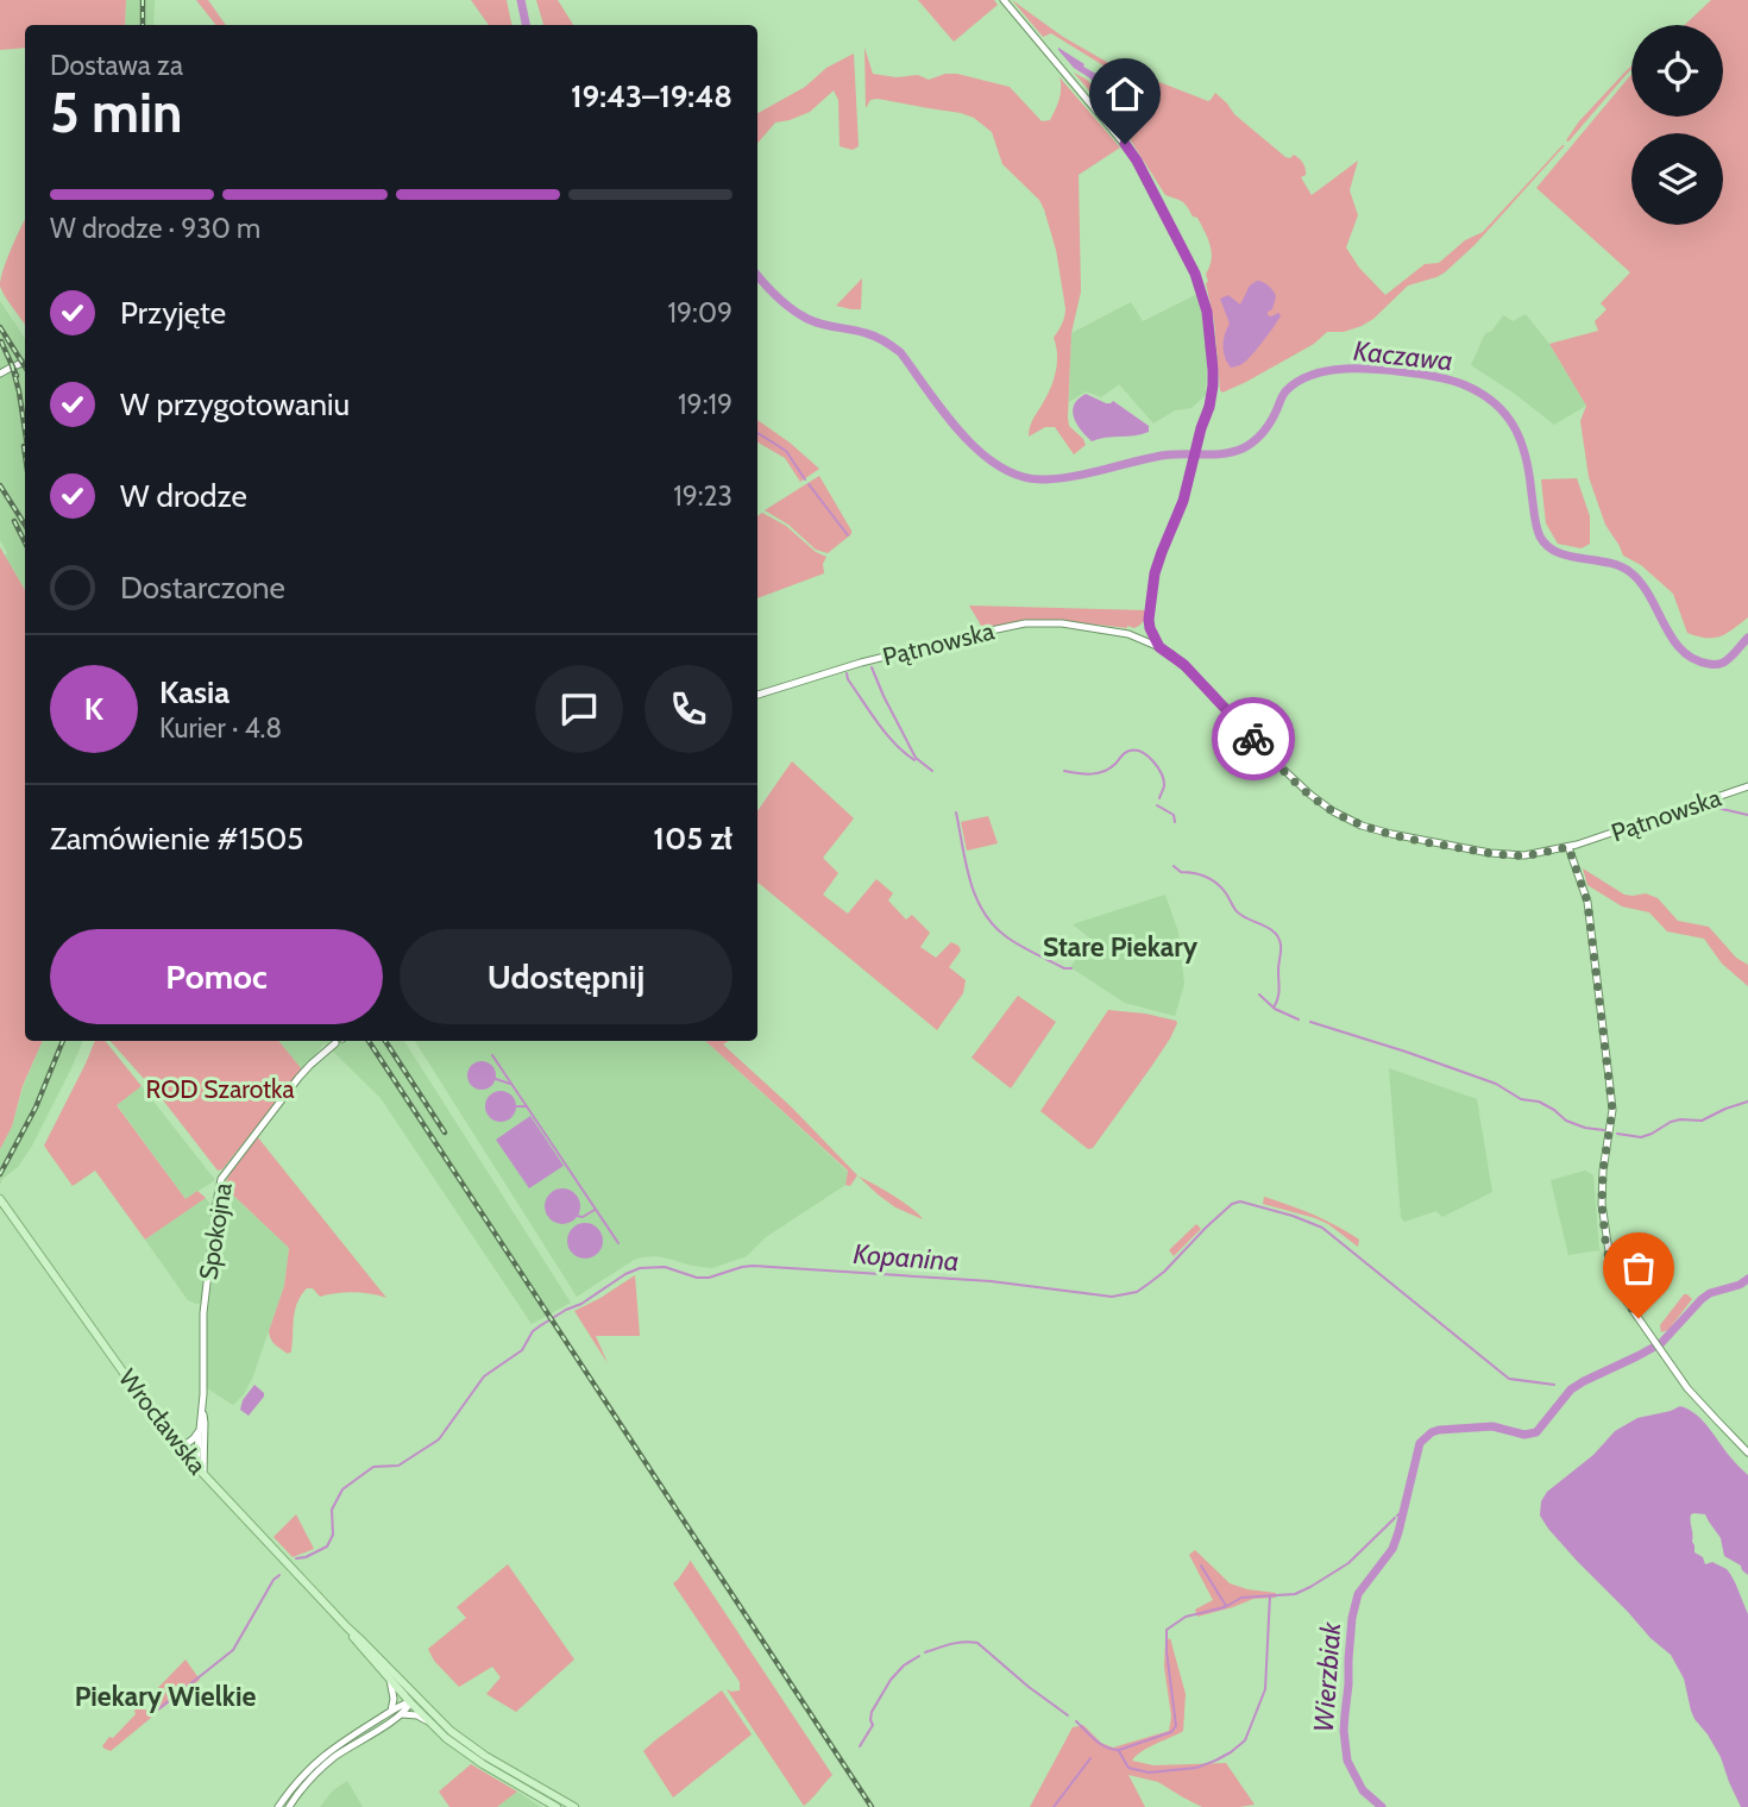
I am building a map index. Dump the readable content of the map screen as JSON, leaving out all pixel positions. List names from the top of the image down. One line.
{"streets":{"main road":["Wrocławska"],"street":["Pątnowska","Spokojna"]},"crossings":[["Spokojna","Wrocławska"]],"districts":["Stare Piekary","Piekary Wielkie"],"water":["Kaczawa","Kopanina","Wierzbiak"],"parks":["ROD Szarotka"],"page":{"heading":["5 min","Dostawa za","19:43–19:48"],"panel":["Kasia","Kurier · 4.8","Zamówienie #1505","105 zł"],"bar":"W drodze · 930 m","list":[["Przyjęte","19:09"],["W przygotowaniu","19:19"],["W drodze","19:23"],"Dostarczone"],"round":"K","buttons":["Pomoc","Udostępnij"]}}
